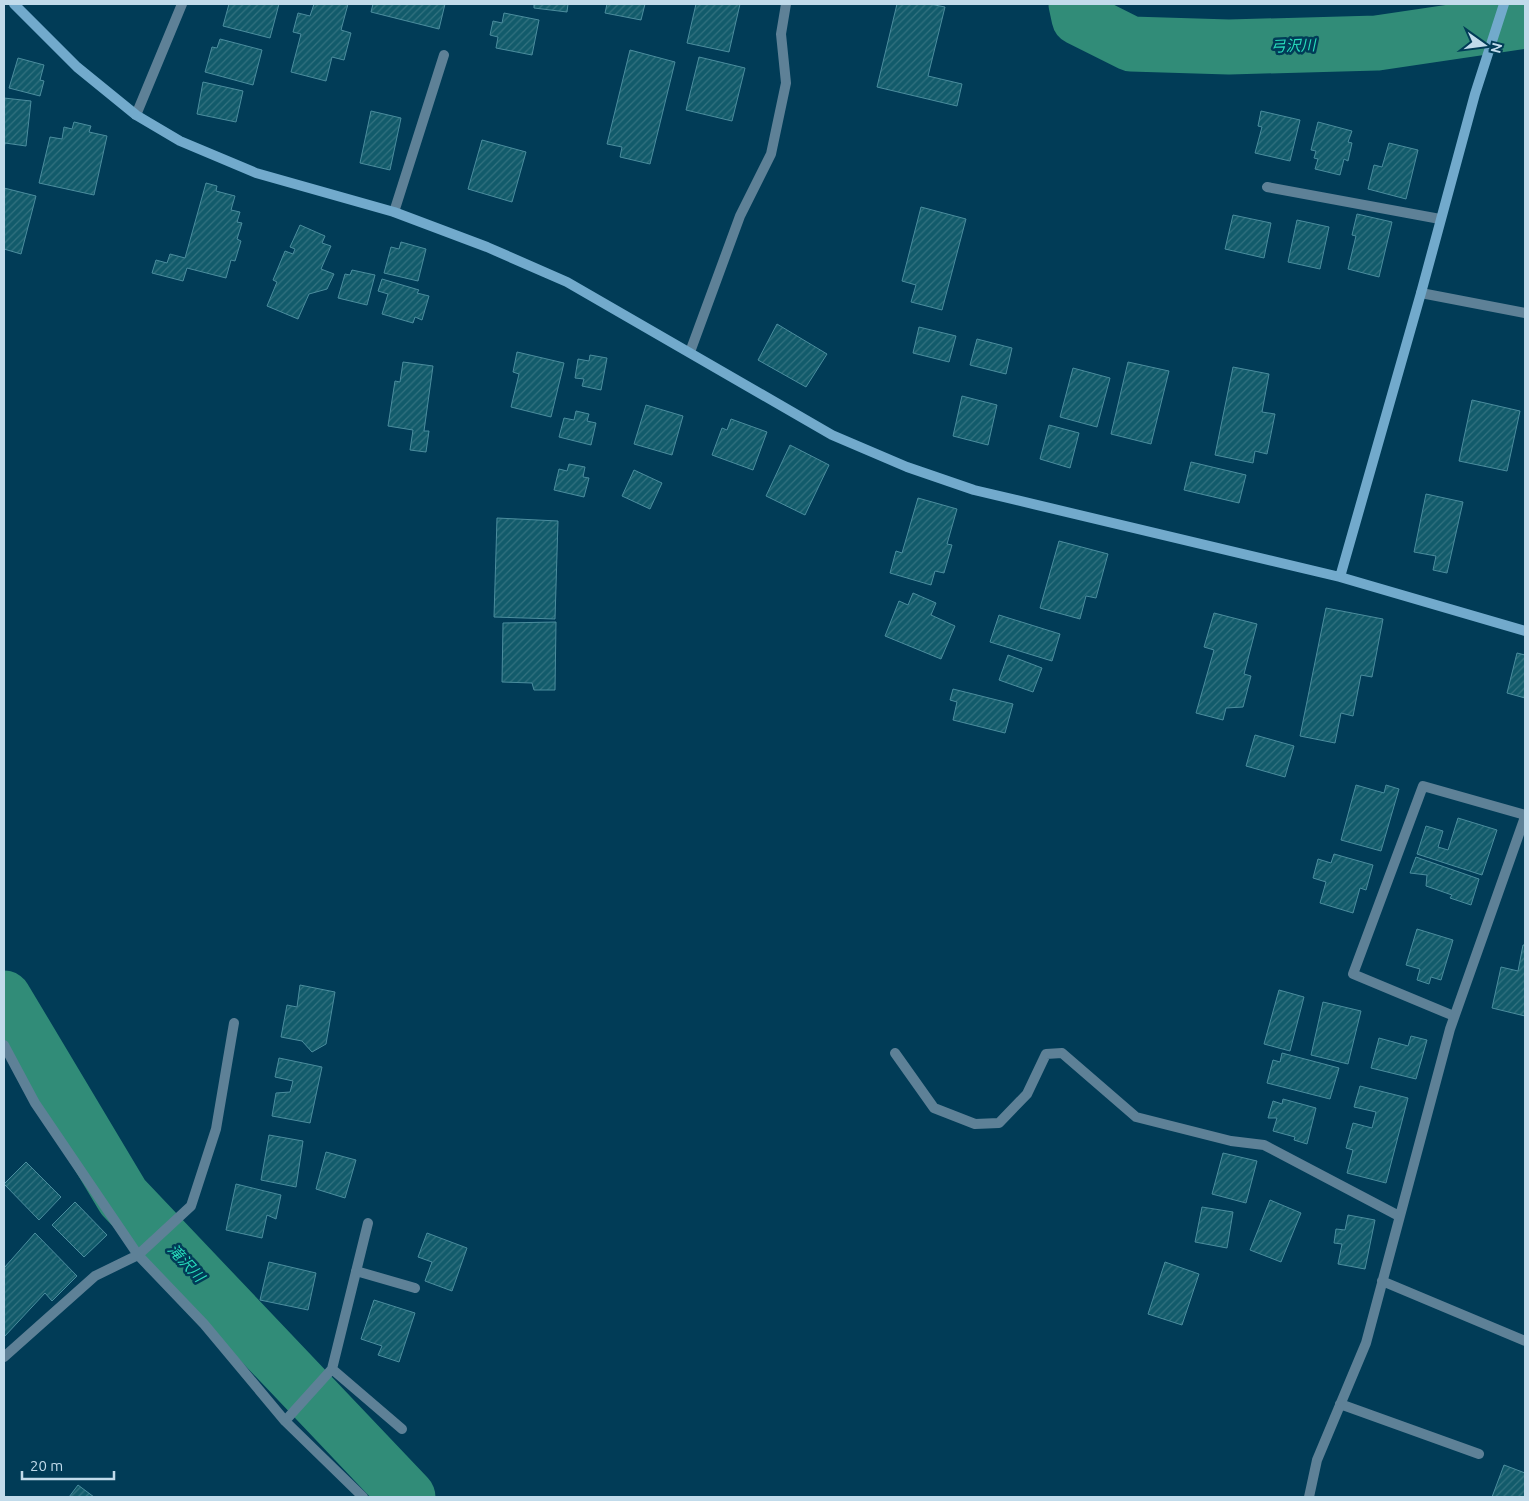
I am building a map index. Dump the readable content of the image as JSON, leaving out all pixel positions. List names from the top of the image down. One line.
{"water":["弓沢川","滝沢川"],"scale_bar":"20 m","north":"right"}
